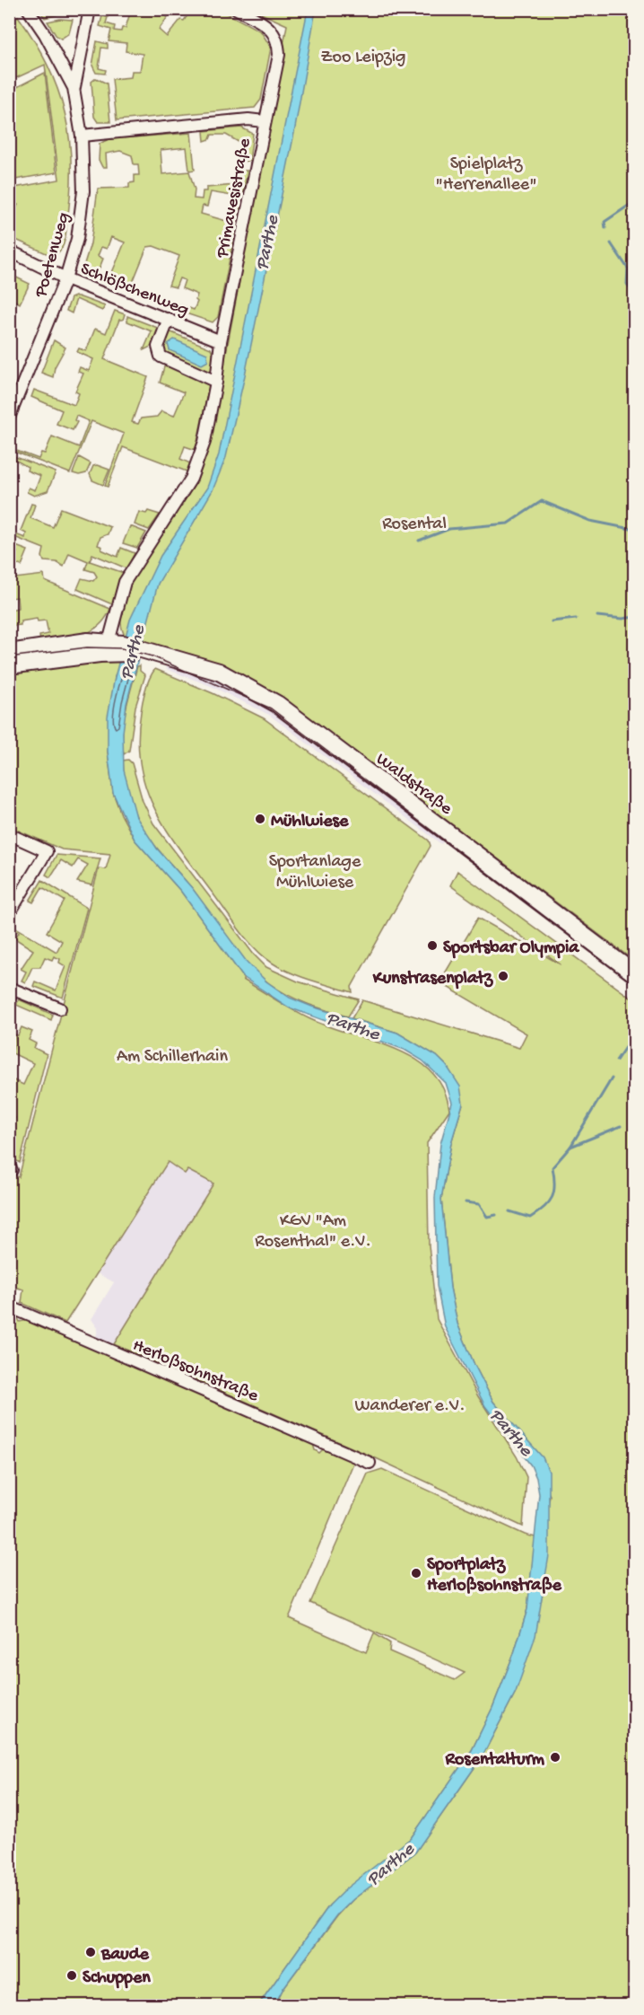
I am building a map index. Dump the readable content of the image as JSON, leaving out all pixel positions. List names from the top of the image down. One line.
{"streets":{"main road":["Waldstraße"],"street":["Primavesistraße","Poetenweg","Schlößchenweg","Herloßsohnstraße"]},"crossings":[["Primavesistraße","Schlößchenweg"],["Primavesistraße","Waldstraße"],["Poetenweg","Schlößchenweg"]],"water":["Parthe"],"parks":["Zoo Leipzig","Spielplatz \"Herrenallee\"","Rosental","Sportanlage Mühlwiese","Am Schillerhain","KGV \"Am Rosenthal\" e.V.","Wanderer e.V."],"places":["Mühlwiese","Sportsbar Olympia","Kunstrasenplatz","Sportplatz Herloßsohnstraße","Rosentalturm","Baude","Schuppen"]}
